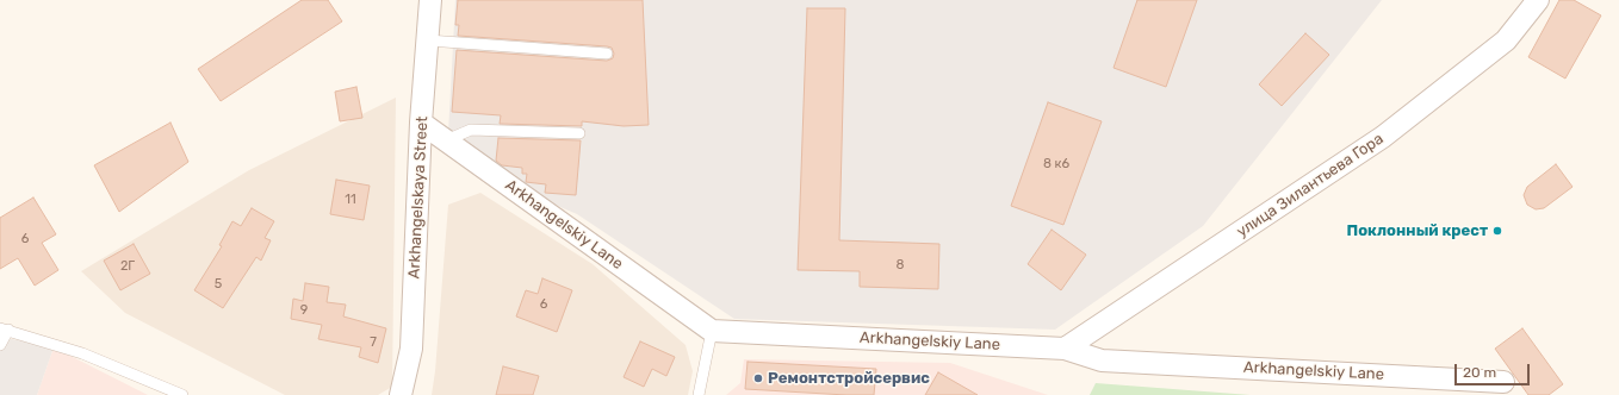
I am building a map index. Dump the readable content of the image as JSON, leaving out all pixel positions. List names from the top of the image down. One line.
{"streets":{"street":["улица Зилантьева Гора","Arkhangelskaya Street","Arkhangelskiy Lane"]},"crossings":[["улица Зилантьева Гора","Arkhangelskiy Lane"],["Arkhangelskaya Street","Arkhangelskiy Lane"]],"places":["Поклонный крест","Ремонтстройсервис"],"house_numbers":["8 к6","11","6","8","2Г","5","6","9","7"],"scale_bar":"20 m"}
